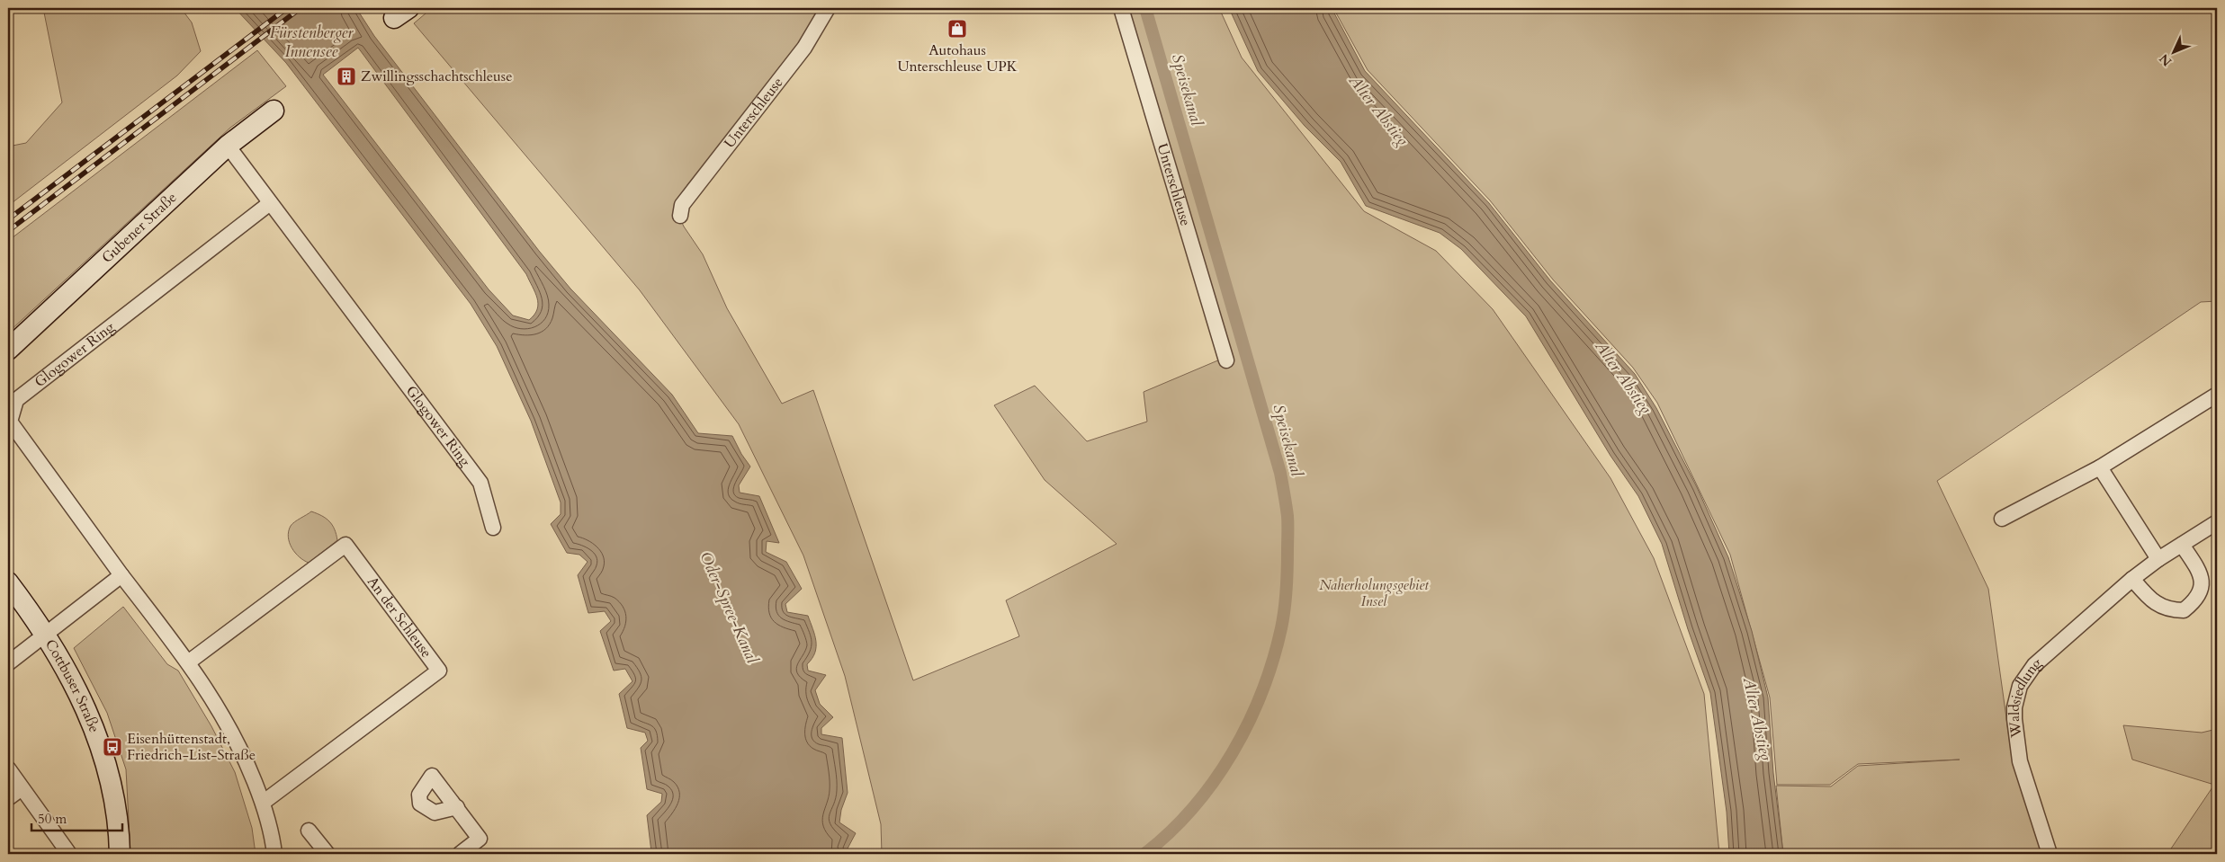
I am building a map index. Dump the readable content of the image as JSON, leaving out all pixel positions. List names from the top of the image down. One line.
{"streets":{"main road":["Gubener Straße","Cottbuser Straße"],"street":["Unterschleuse","Glogower Ring","An der Schleuse","Waldsiedlung"]},"crossings":[["Gubener Straße","Glogower Ring"]],"water":["Fürstenberger Innensee","Speisekanal","Alter Abstieg","Oder-Spree-Kanal"],"parks":["Naherholungsgebiet Insel"],"places":{"shop":["Autohaus Unterschleuse UPK"],"building":["Zwillingsschachtschleuse"],"bus stop":["Eisenhüttenstadt, Friedrich-List-Straße"]},"scale_bar":"50 m","north":"bottom left"}
